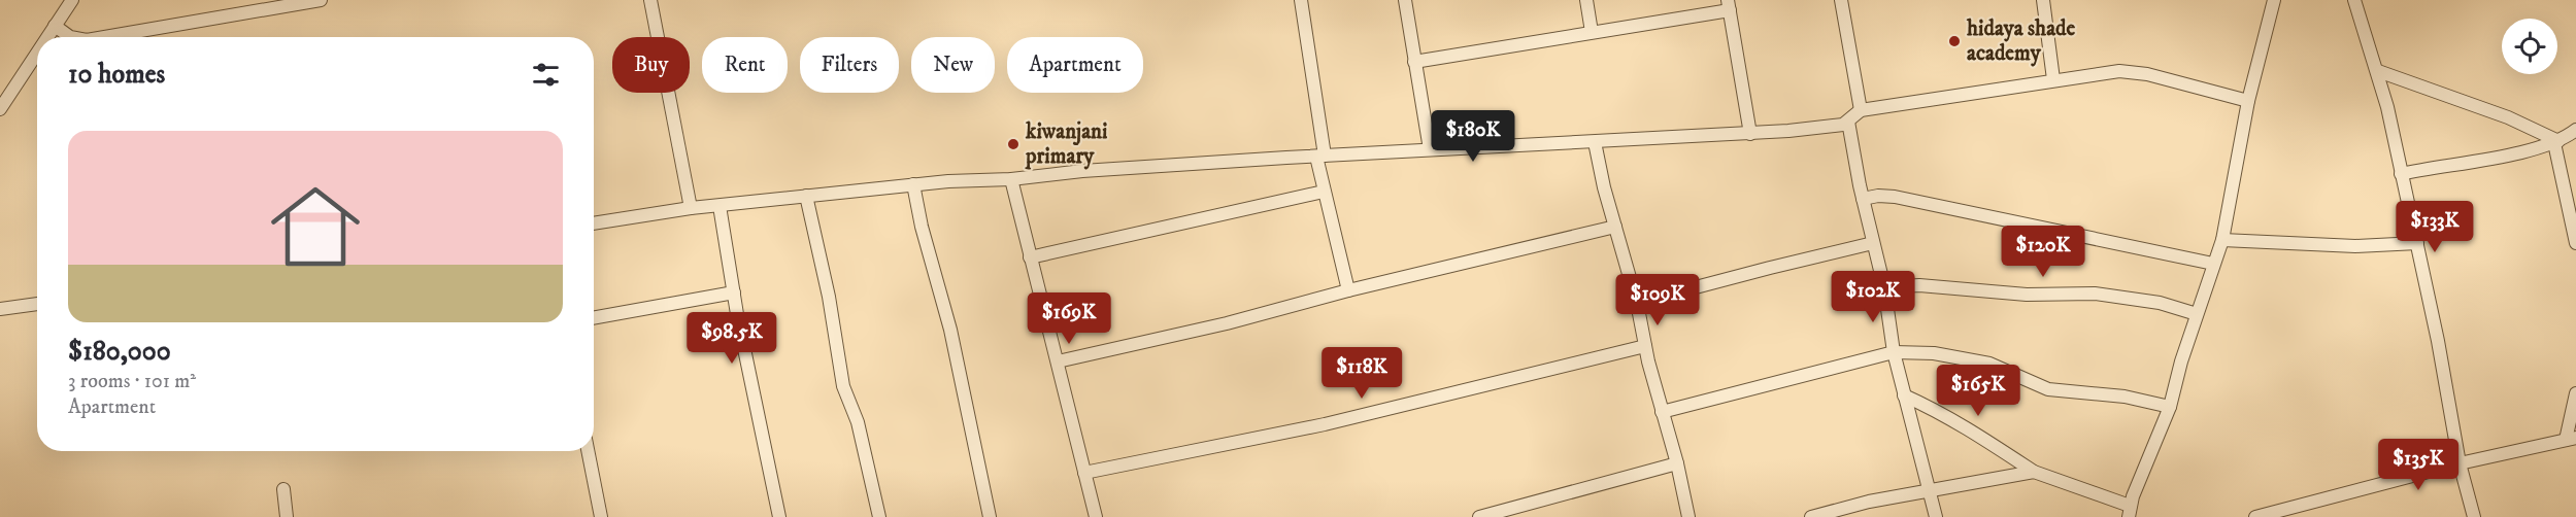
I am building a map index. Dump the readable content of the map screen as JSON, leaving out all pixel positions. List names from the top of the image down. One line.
{"places":["hidaya shade academy","kiwanjani primary"],"page":{"chip":["Buy","Rent","Filters","New","Apartment"],"heading":"10 homes","price":["$180K","$133K","$120K","$102K","$109K","$169K","$98.5K","$118K","$165K","$135K"],"list":[{"name":"$180,000","note":"3 rooms · 101 m² · Apartment"}]}}
